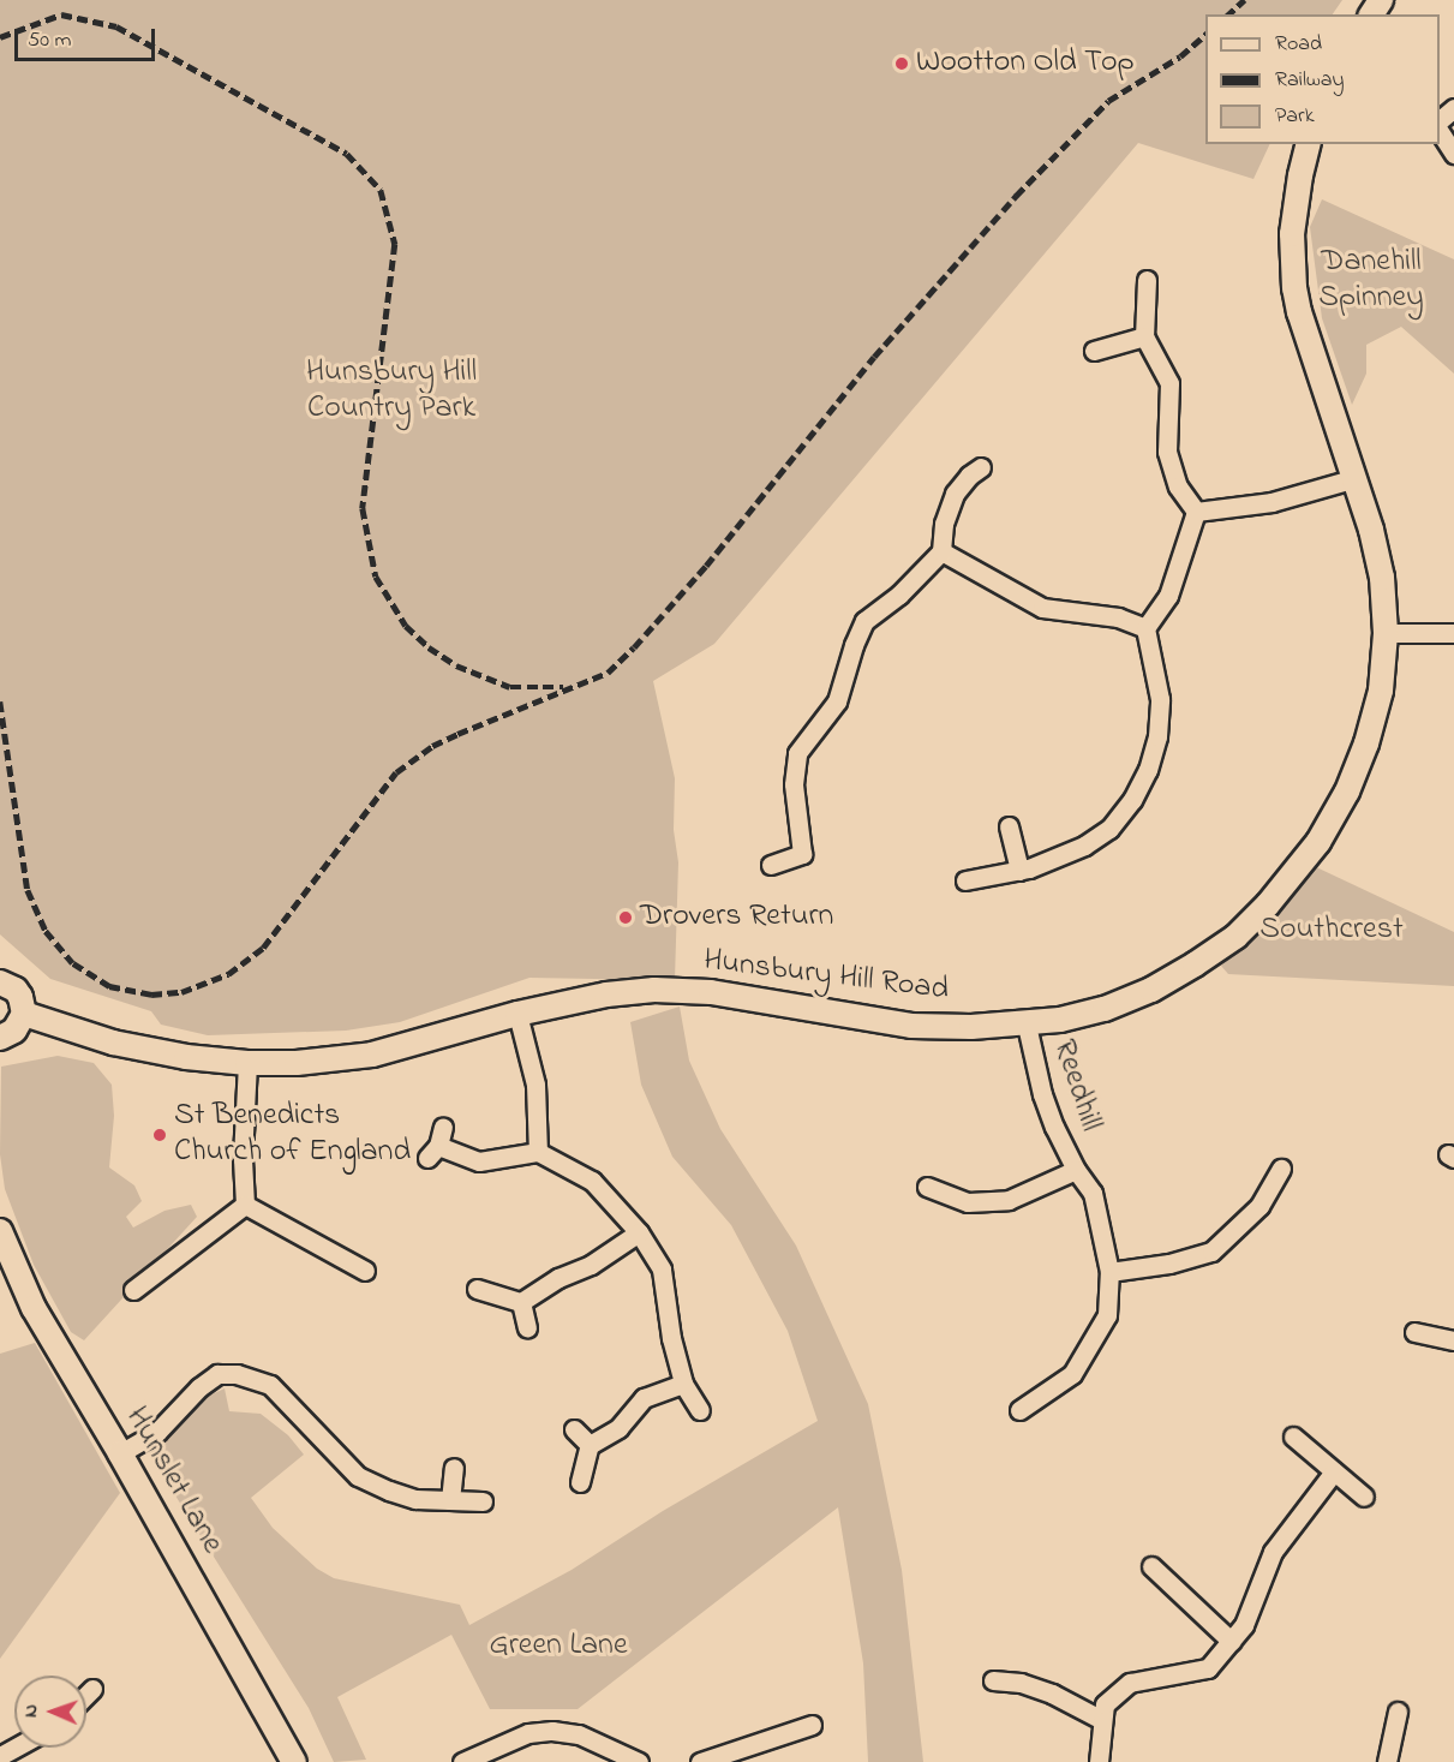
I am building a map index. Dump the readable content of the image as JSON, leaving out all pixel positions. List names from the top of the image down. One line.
{"streets":{"street":["Hunsbury Hill Road","Reedhill","Hunslet Lane"]},"crossings":[["Hunsbury Hill Road","Reedhill"]],"parks":["Danehill Spinney","Hunsbury Hill Country Park","Southcrest","Green Lane"],"places":["Wootton Old Top","Drovers Return","St Benedicts Church of England"],"legend":["Road","Railway","Park"],"scale_bar":"50 m","north":"left"}
